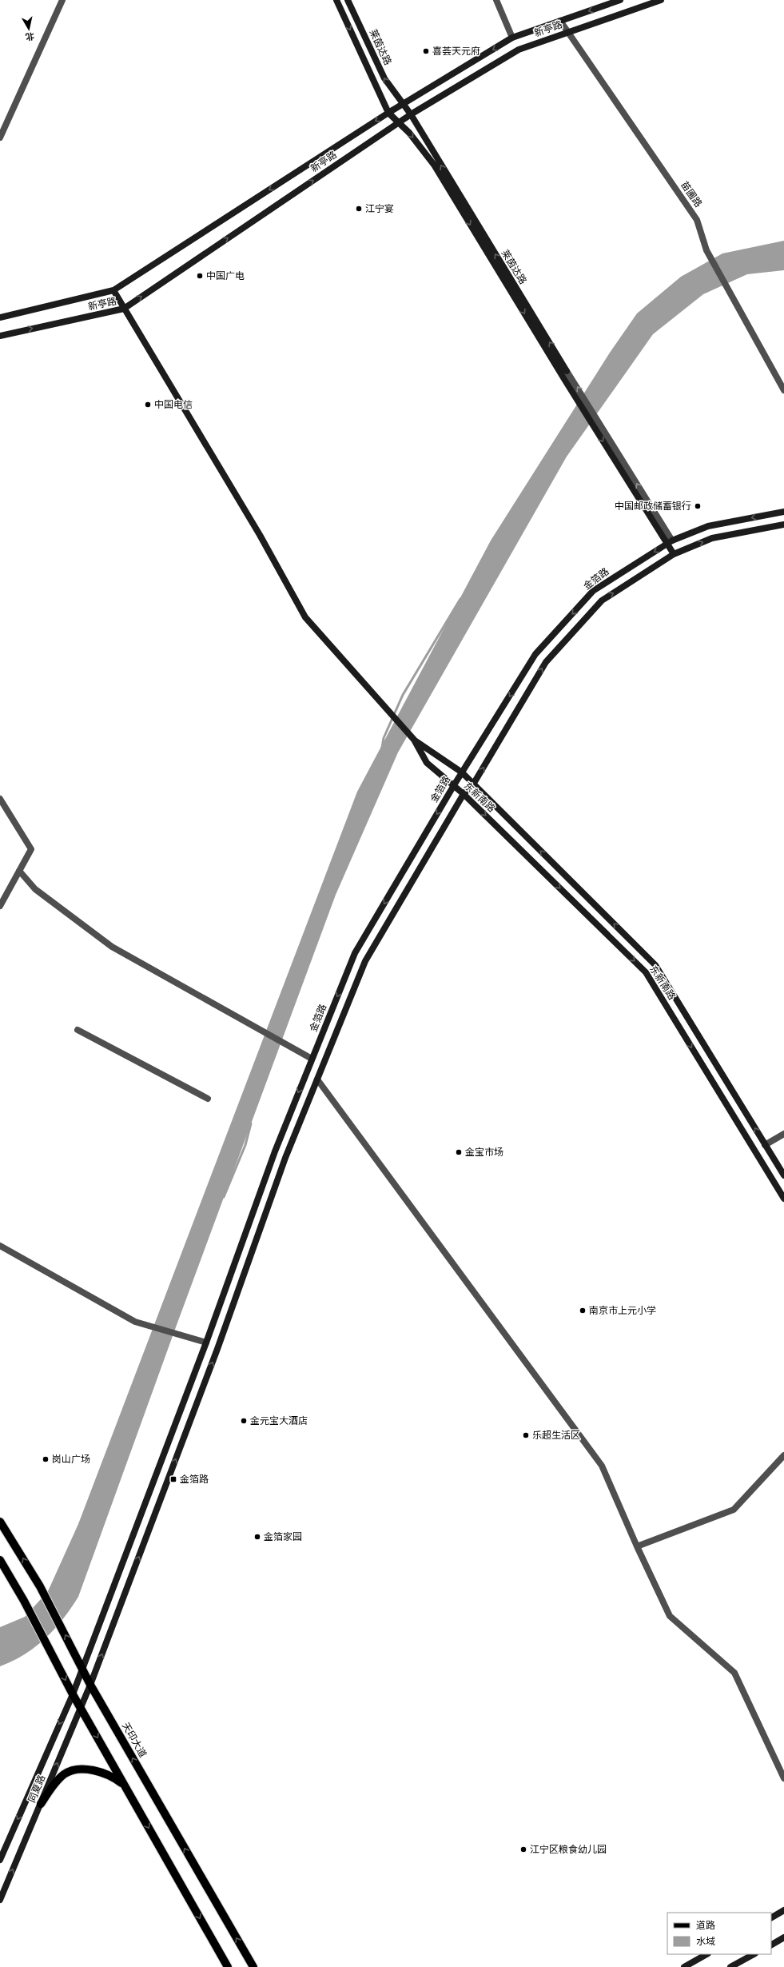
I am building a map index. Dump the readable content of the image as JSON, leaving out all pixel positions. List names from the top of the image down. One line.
{"streets":{"main road":["新亭路","莱茵达路","金箔路","东新南路","天印大道","同夏路"],"street":["苗圃路"]},"crossings":[["新亭路","莱茵达路"],["新亭路","苗圃路"],["莱茵达路","金箔路"],["金箔路","东新南路"],["金箔路","天印大道"],["金箔路","同夏路"],["天印大道","同夏路"]],"places":{"other":["喜荟天元府","江宁宴","中国广电","中国电信","中国邮政储蓄银行","金宝市场","南京市上元小学","金元宝大酒店","乐超生活区","岗山广场","金箔家园","江宁区粮食幼儿园"],"transit":["金箔路"]},"legend":["道路","水域"],"north":"bottom"}
